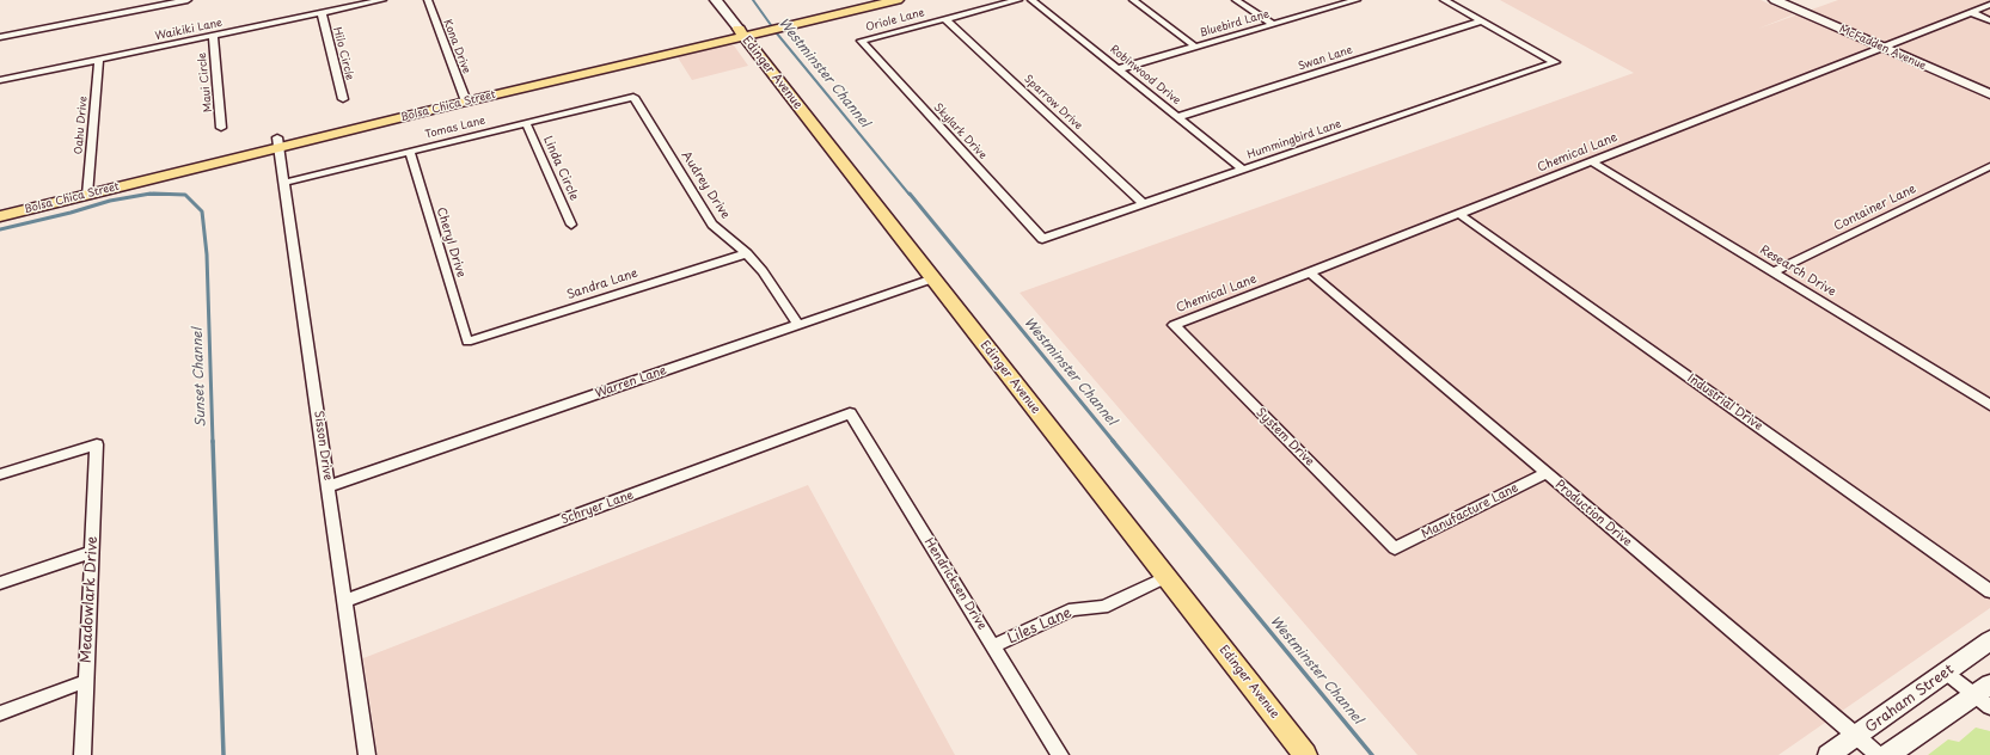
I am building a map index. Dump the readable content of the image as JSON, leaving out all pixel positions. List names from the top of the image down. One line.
{"streets":{"main road":["Edinger Avenue","Bolsa Chica Street"],"street":["Oriole Lane","Bluebird Lane","Waikiki Lane","Kona Drive","McFadden Avenue","Hilo Circle","Swan Lane","Robinwood Drive","Maui Circle","Sparrow Drive","Oahu Drive","Tomas Lane","Skylark Drive","Hummingbird Lane","Chemical Lane","Linda Circle","Audrey Drive","Container Lane","Cheryl Drive","Research Drive","Sandra Lane","Warren Lane","Industrial Drive","System Drive","Sisson Drive","Schryer Lane","Manufacture Lane","Production Drive","Hendricksen Drive","Meadowlark Drive","Liles Lane","Graham Street"]},"crossings":[["Oriole Lane","Sparrow Drive"],["Oriole Lane","Skylark Drive"],["Bluebird Lane","Robinwood Drive"],["Waikiki Lane","Hilo Circle"],["Waikiki Lane","Maui Circle"],["Waikiki Lane","Oahu Drive"],["Kona Drive","Bolsa Chica Street"],["McFadden Avenue","Chemical Lane"],["Swan Lane","Robinwood Drive"],["Swan Lane","Hummingbird Lane"],["Edinger Avenue","Bolsa Chica Street"],["Edinger Avenue","Warren Lane"],["Edinger Avenue","Liles Lane"],["Robinwood Drive","Hummingbird Lane"],["Sparrow Drive","Hummingbird Lane"],["Bolsa Chica Street","Oahu Drive"],["Bolsa Chica Street","Sisson Drive"],["Tomas Lane","Linda Circle"],["Tomas Lane","Audrey Drive"],["Tomas Lane","Cheryl Drive"],["Tomas Lane","Sisson Drive"],["Skylark Drive","Hummingbird Lane"],["Chemical Lane","Research Drive"],["Chemical Lane","Industrial Drive"],["Chemical Lane","System Drive"],["Chemical Lane","Production Drive"],["Audrey Drive","Sandra Lane"],["Audrey Drive","Warren Lane"],["Container Lane","Research Drive"],["Cheryl Drive","Sandra Lane"],["Warren Lane","Sisson Drive"],["System Drive","Manufacture Lane"],["Sisson Drive","Schryer Lane"],["Schryer Lane","Hendricksen Drive"],["Manufacture Lane","Production Drive"],["Production Drive","Graham Street"],["Hendricksen Drive","Liles Lane"]],"water":["Westminster Channel","Sunset Channel"]}
